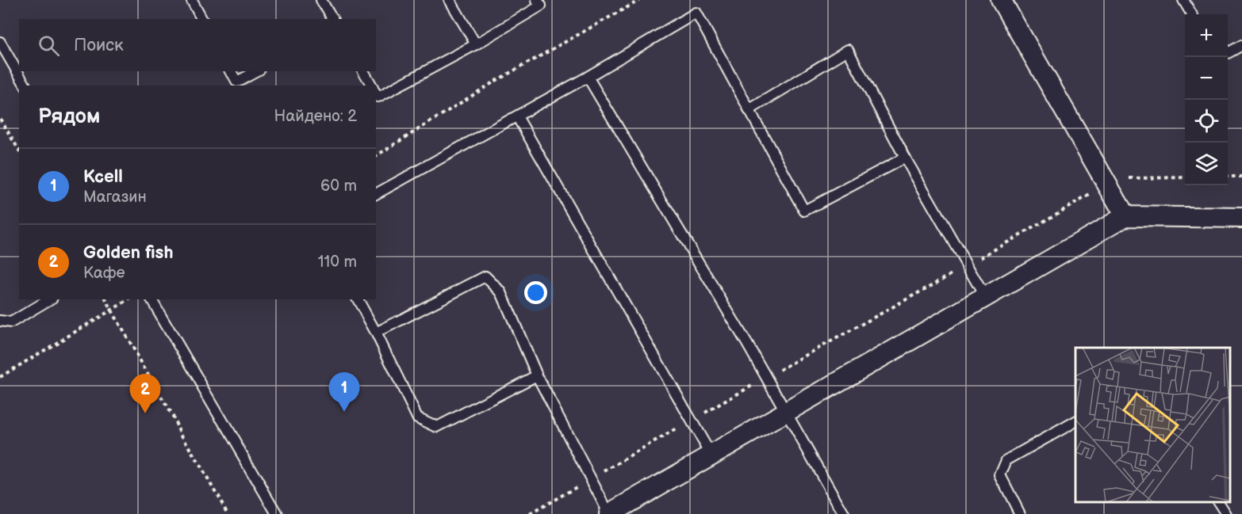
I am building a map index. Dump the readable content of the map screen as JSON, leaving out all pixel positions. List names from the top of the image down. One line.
{"page":{"map_buttons":["+","−"],"search":"Поиск","heading":["Рядом","Найдено: 2"],"list":[{"mark":"1","name":"Kcell","note":"Магазин","value":"60 m"},{"mark":"2","name":"Golden fish","note":"Кафе","value":"110 m"}],"pins":["1","2"]}}
